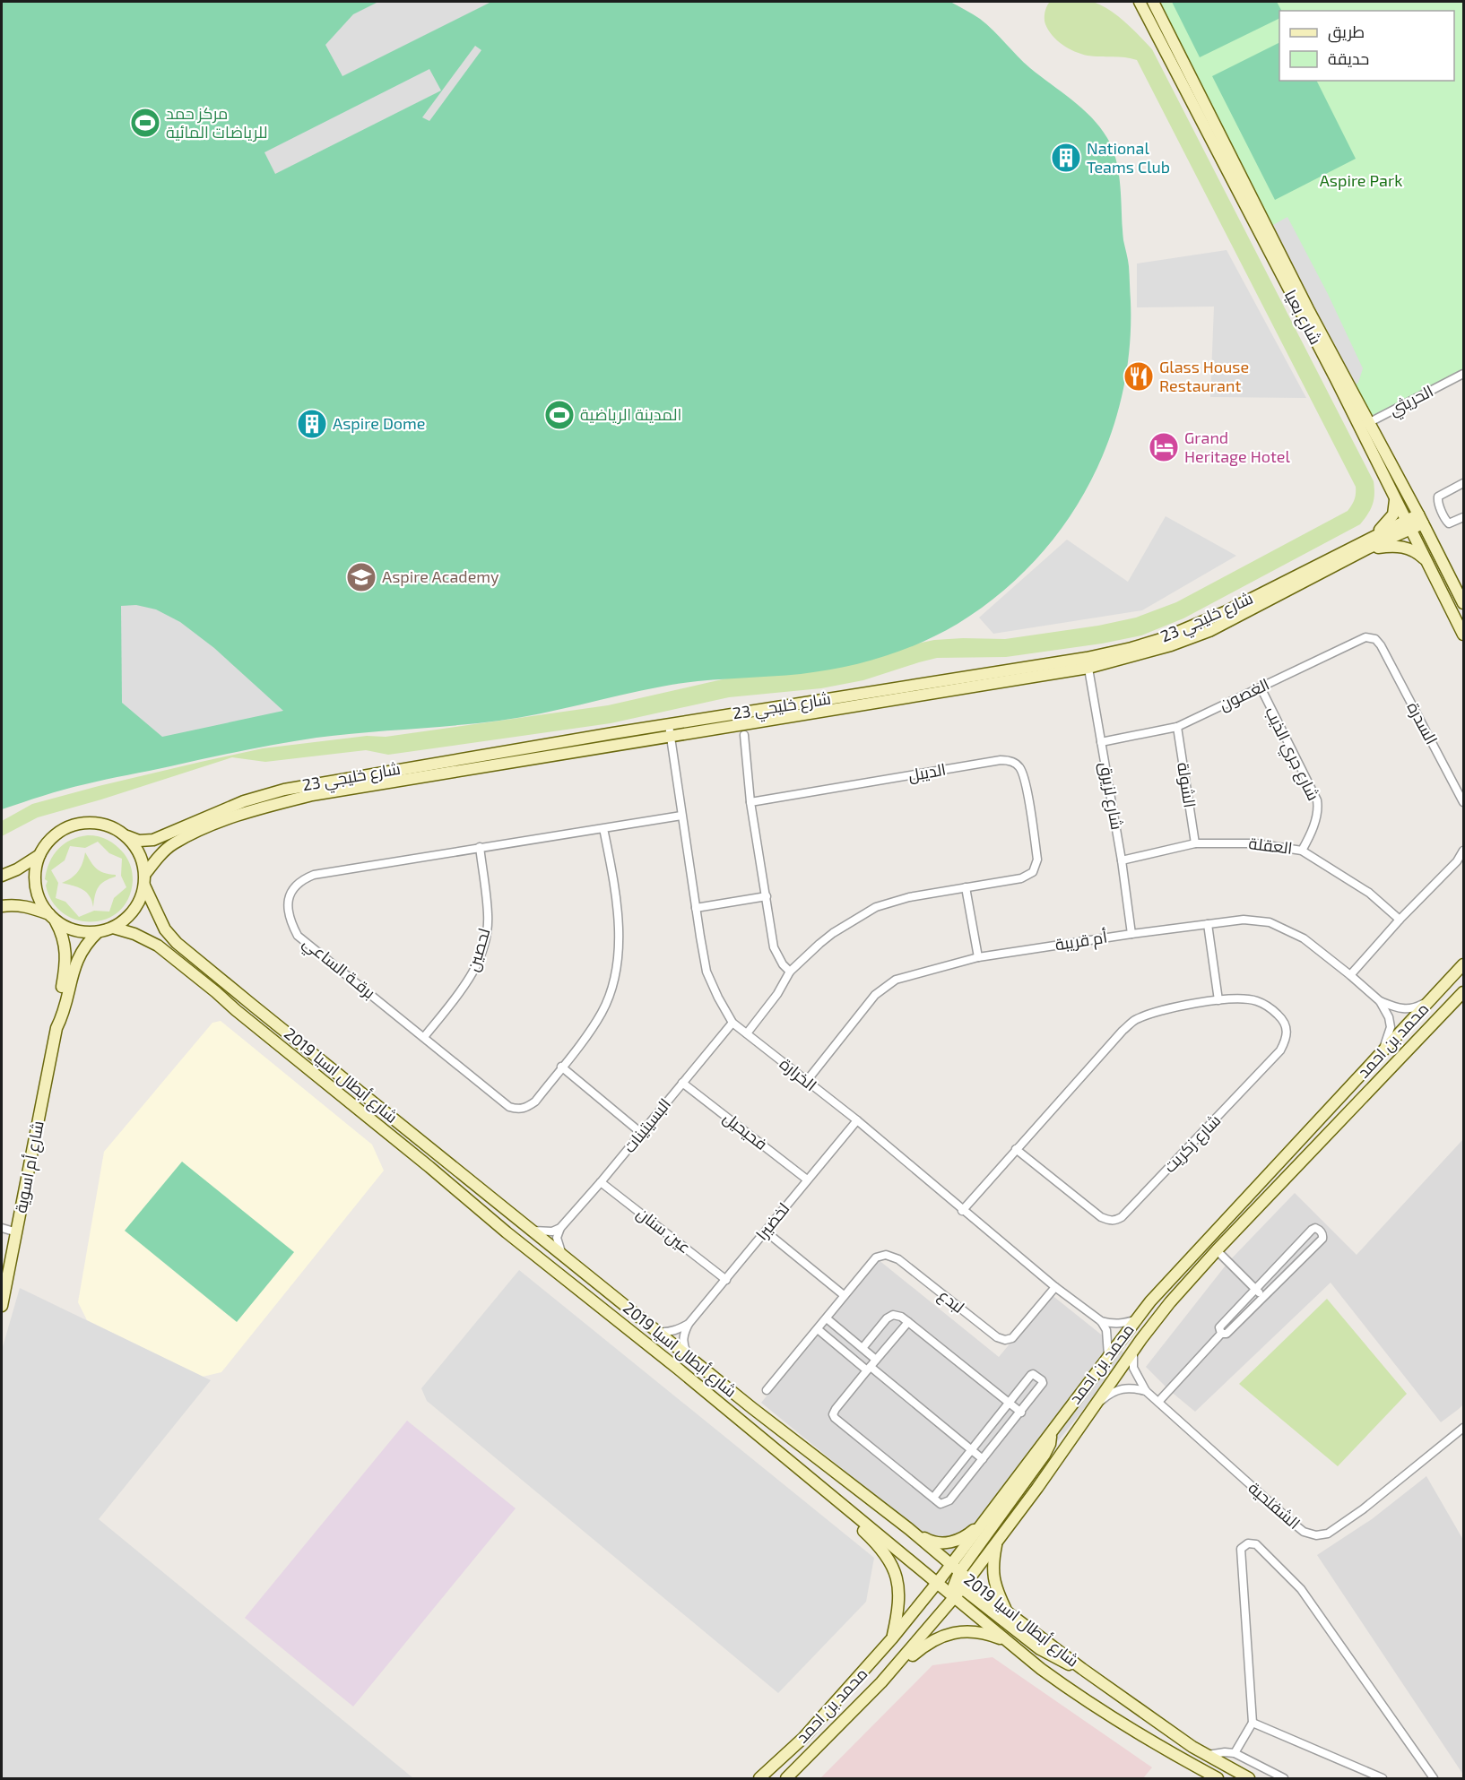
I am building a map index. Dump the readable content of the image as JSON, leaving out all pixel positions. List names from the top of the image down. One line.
{"streets":{"main road":["شارع بعيا","شارع خليجي 23","محمد بن احمد","شارع أبطال اسيا 2019","شارع أم اسوية"],"street":["الحريثي","الغصون","السدرة","شارع جري الذيب","الديبل","الشولة","شارع لزيرق","العقلة","أم قريبة","لحصين","برقـة الساعي","الخرارة","البسيتينات","فحيحيل","شارع زكريت","لخضيرا","عين سنان","لبدع","الشفلحية"]},"crossings":[["شارع بعيا","الحريثي"],["شارع بعيا","شارع خليجي 23"],["شارع خليجي 23","شارع لزيرق"],["شارع خليجي 23","الخرارة"],["شارع خليجي 23","شارع أبطال اسيا 2019"],["شارع خليجي 23","شارع أم اسوية"],["الغصون","السدرة"],["الغصون","شارع جري الذيب"],["الغصون","الشولة"],["الغصون","شارع لزيرق"],["شارع جري الذيب","العقلة"],["الديبل","الخرارة"],["الشولة","العقلة"],["شارع لزيرق","العقلة"],["شارع لزيرق","أم قريبة"],["أم قريبة","محمد بن احمد"],["أم قريبة","الخرارة"],["لحصين","برقـة الساعي"],["برقـة الساعي","الخرارة"],["محمد بن احمد","شارع أبطال اسيا 2019"],["محمد بن احمد","الشفلحية"],["الخرارة","البسيتينات"],["الخرارة","شارع زكريت"],["الخرارة","لخضيرا"],["الخرارة","لبدع"],["شارع أبطال اسيا 2019","شارع أم اسوية"],["شارع أبطال اسيا 2019","لخضيرا"],["البسيتينات","فحيحيل"],["البسيتينات","عين سنان"],["فحيحيل","لخضيرا"],["لخضيرا","عين سنان"]],"parks":["Aspire Park"],"places":{"sports":["مركز حمد للرياضات المائية","المدينة الرياضية"],"building":["National Teams Club","Aspire Dome"],"restaurant":["Glass House Restaurant"],"hotel":["Grand Heritage Hotel"],"school or university":["Aspire Academy"]},"legend":["طريق","حديقة"]}
